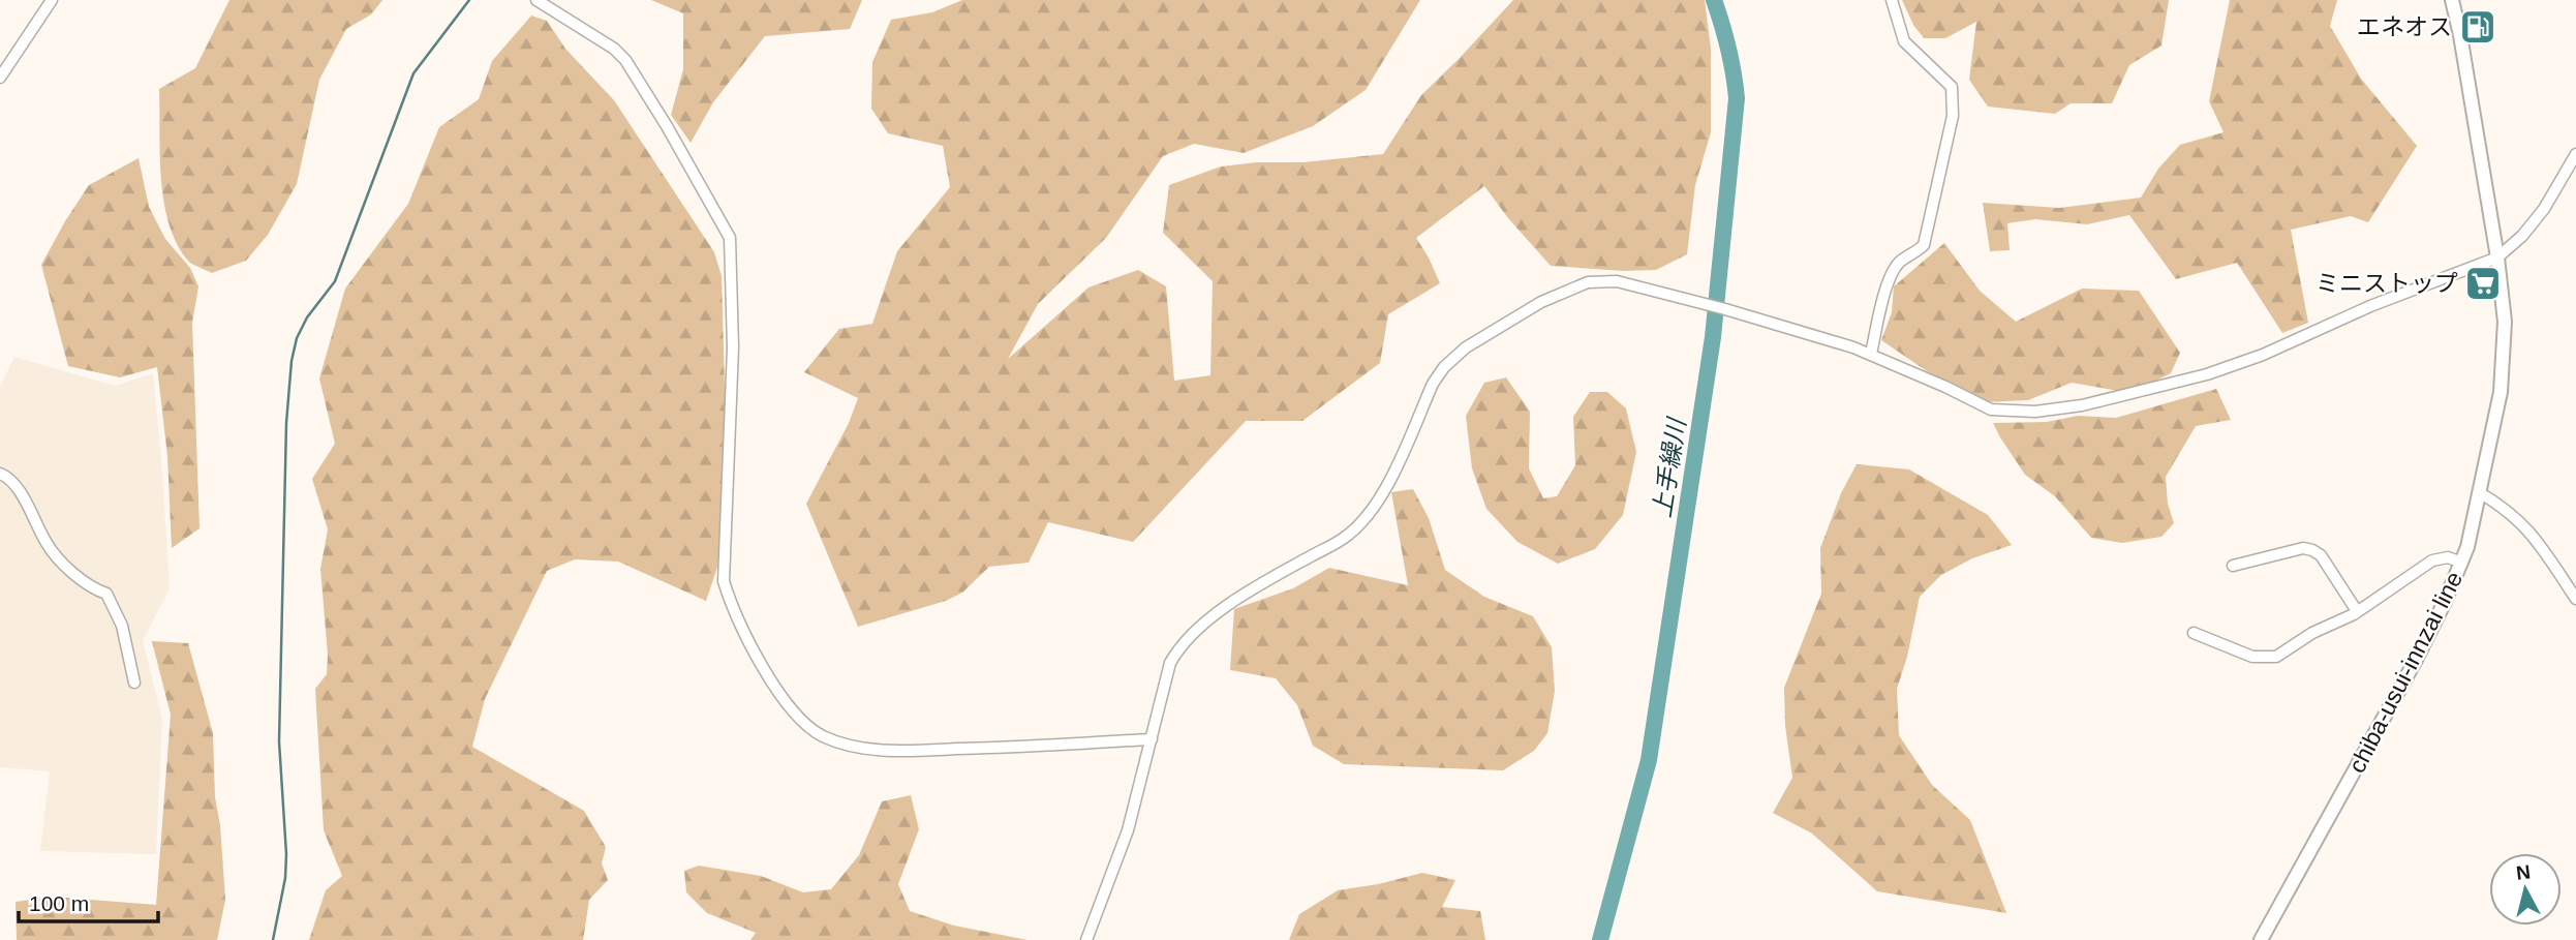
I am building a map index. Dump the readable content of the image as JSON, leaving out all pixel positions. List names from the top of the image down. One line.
{"streets":{"main road":["chiba-usui-innzai line"]},"water":["上手繰川"],"places":{"fuel station":["エネオス"],"supermarket":["ミニストップ"]},"scale_bar":"100 m","north":"top"}
